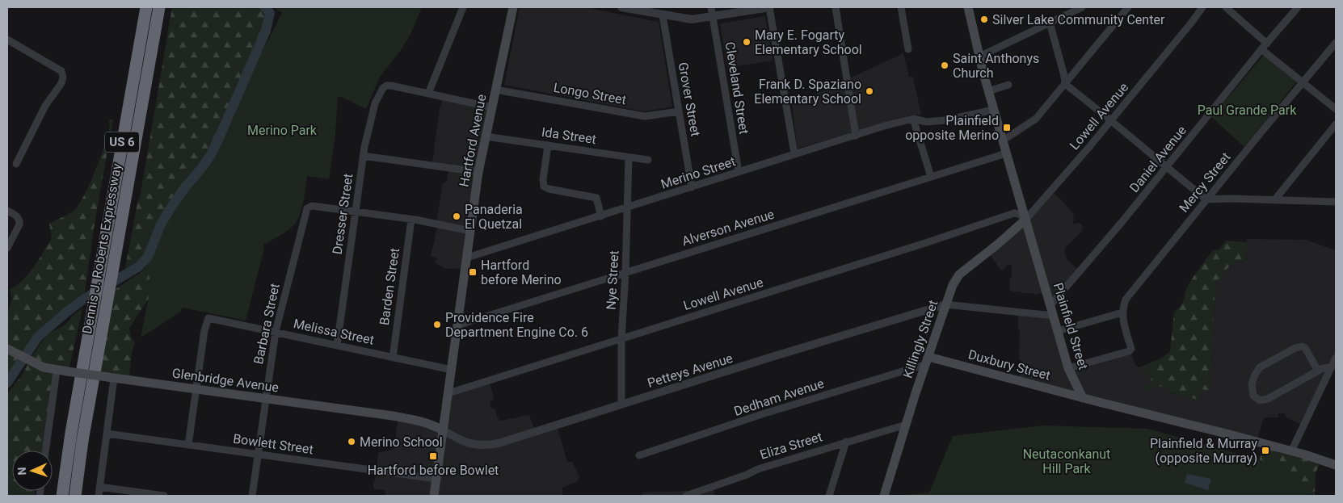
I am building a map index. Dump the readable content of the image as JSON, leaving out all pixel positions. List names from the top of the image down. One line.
{"streets":{"highway":["US 6","Dennis J. Roberts Expressway"],"main road":["Hartford Avenue","Plainfield Street","Killingly Street","Duxbury Street","Glenbridge Avenue"],"street":["Cleveland Street","Longo Street","Grover Street","Lowell Avenue","Ida Street","Daniel Avenue","Merino Street","Mercy Street","Dresser Street","Alverson Avenue","Nye Street","Barden Street","Barbara Street","Melissa Street","Petteys Avenue","Dedham Avenue","Bowlett Street","Eliza Street"]},"crossings":[["Cleveland Street","Merino Street"],["Longo Street","Grover Street"],["Longo Street","Hartford Avenue"],["Grover Street","Merino Street"],["Lowell Avenue","Hartford Avenue"],["Lowell Avenue","Nye Street"],["Lowell Avenue","Plainfield Street"],["Lowell Avenue","Killingly Street"],["Ida Street","Hartford Avenue"],["Ida Street","Nye Street"],["Hartford Avenue","Merino Street"],["Hartford Avenue","Alverson Avenue"],["Hartford Avenue","Melissa Street"],["Hartford Avenue","Petteys Avenue"],["Hartford Avenue","Glenbridge Avenue"],["Hartford Avenue","Bowlett Street"],["Daniel Avenue","Plainfield Street"],["Merino Street","Nye Street"],["Merino Street","Plainfield Street"],["Dresser Street","Barbara Street"],["Dresser Street","Melissa Street"],["Alverson Avenue","Nye Street"],["Alverson Avenue","Plainfield Street"],["Nye Street","Petteys Avenue"],["Barden Street","Melissa Street"],["Barbara Street","Melissa Street"],["Barbara Street","Glenbridge Avenue"],["Barbara Street","Bowlett Street"],["Plainfield Street","Killingly Street"],["Plainfield Street","Duxbury Street"],["Melissa Street","Glenbridge Avenue"],["Killingly Street","Duxbury Street"],["Killingly Street","Petteys Avenue"],["Killingly Street","Dedham Avenue"],["Killingly Street","Eliza Street"],["Duxbury Street","Dedham Avenue"],["Petteys Avenue","Glenbridge Avenue"]],"parks":["Paul Grande Park","Merino Park","Neutaconkanut Hill Park"],"places":{"other":["Silver Lake Community Center","Mary E. Fogarty Elementary School","Saint Anthonys Church","Frank D. Spaziano Elementary School","Panaderia El Quetzal","Providence Fire Department Engine Co. 6","Merino School"],"transit":["Plainfield opposite Merino","Hartford before Merino","Plainfield & Murray (opposite Murray)","Hartford before Bowlet"]},"north":"left"}
